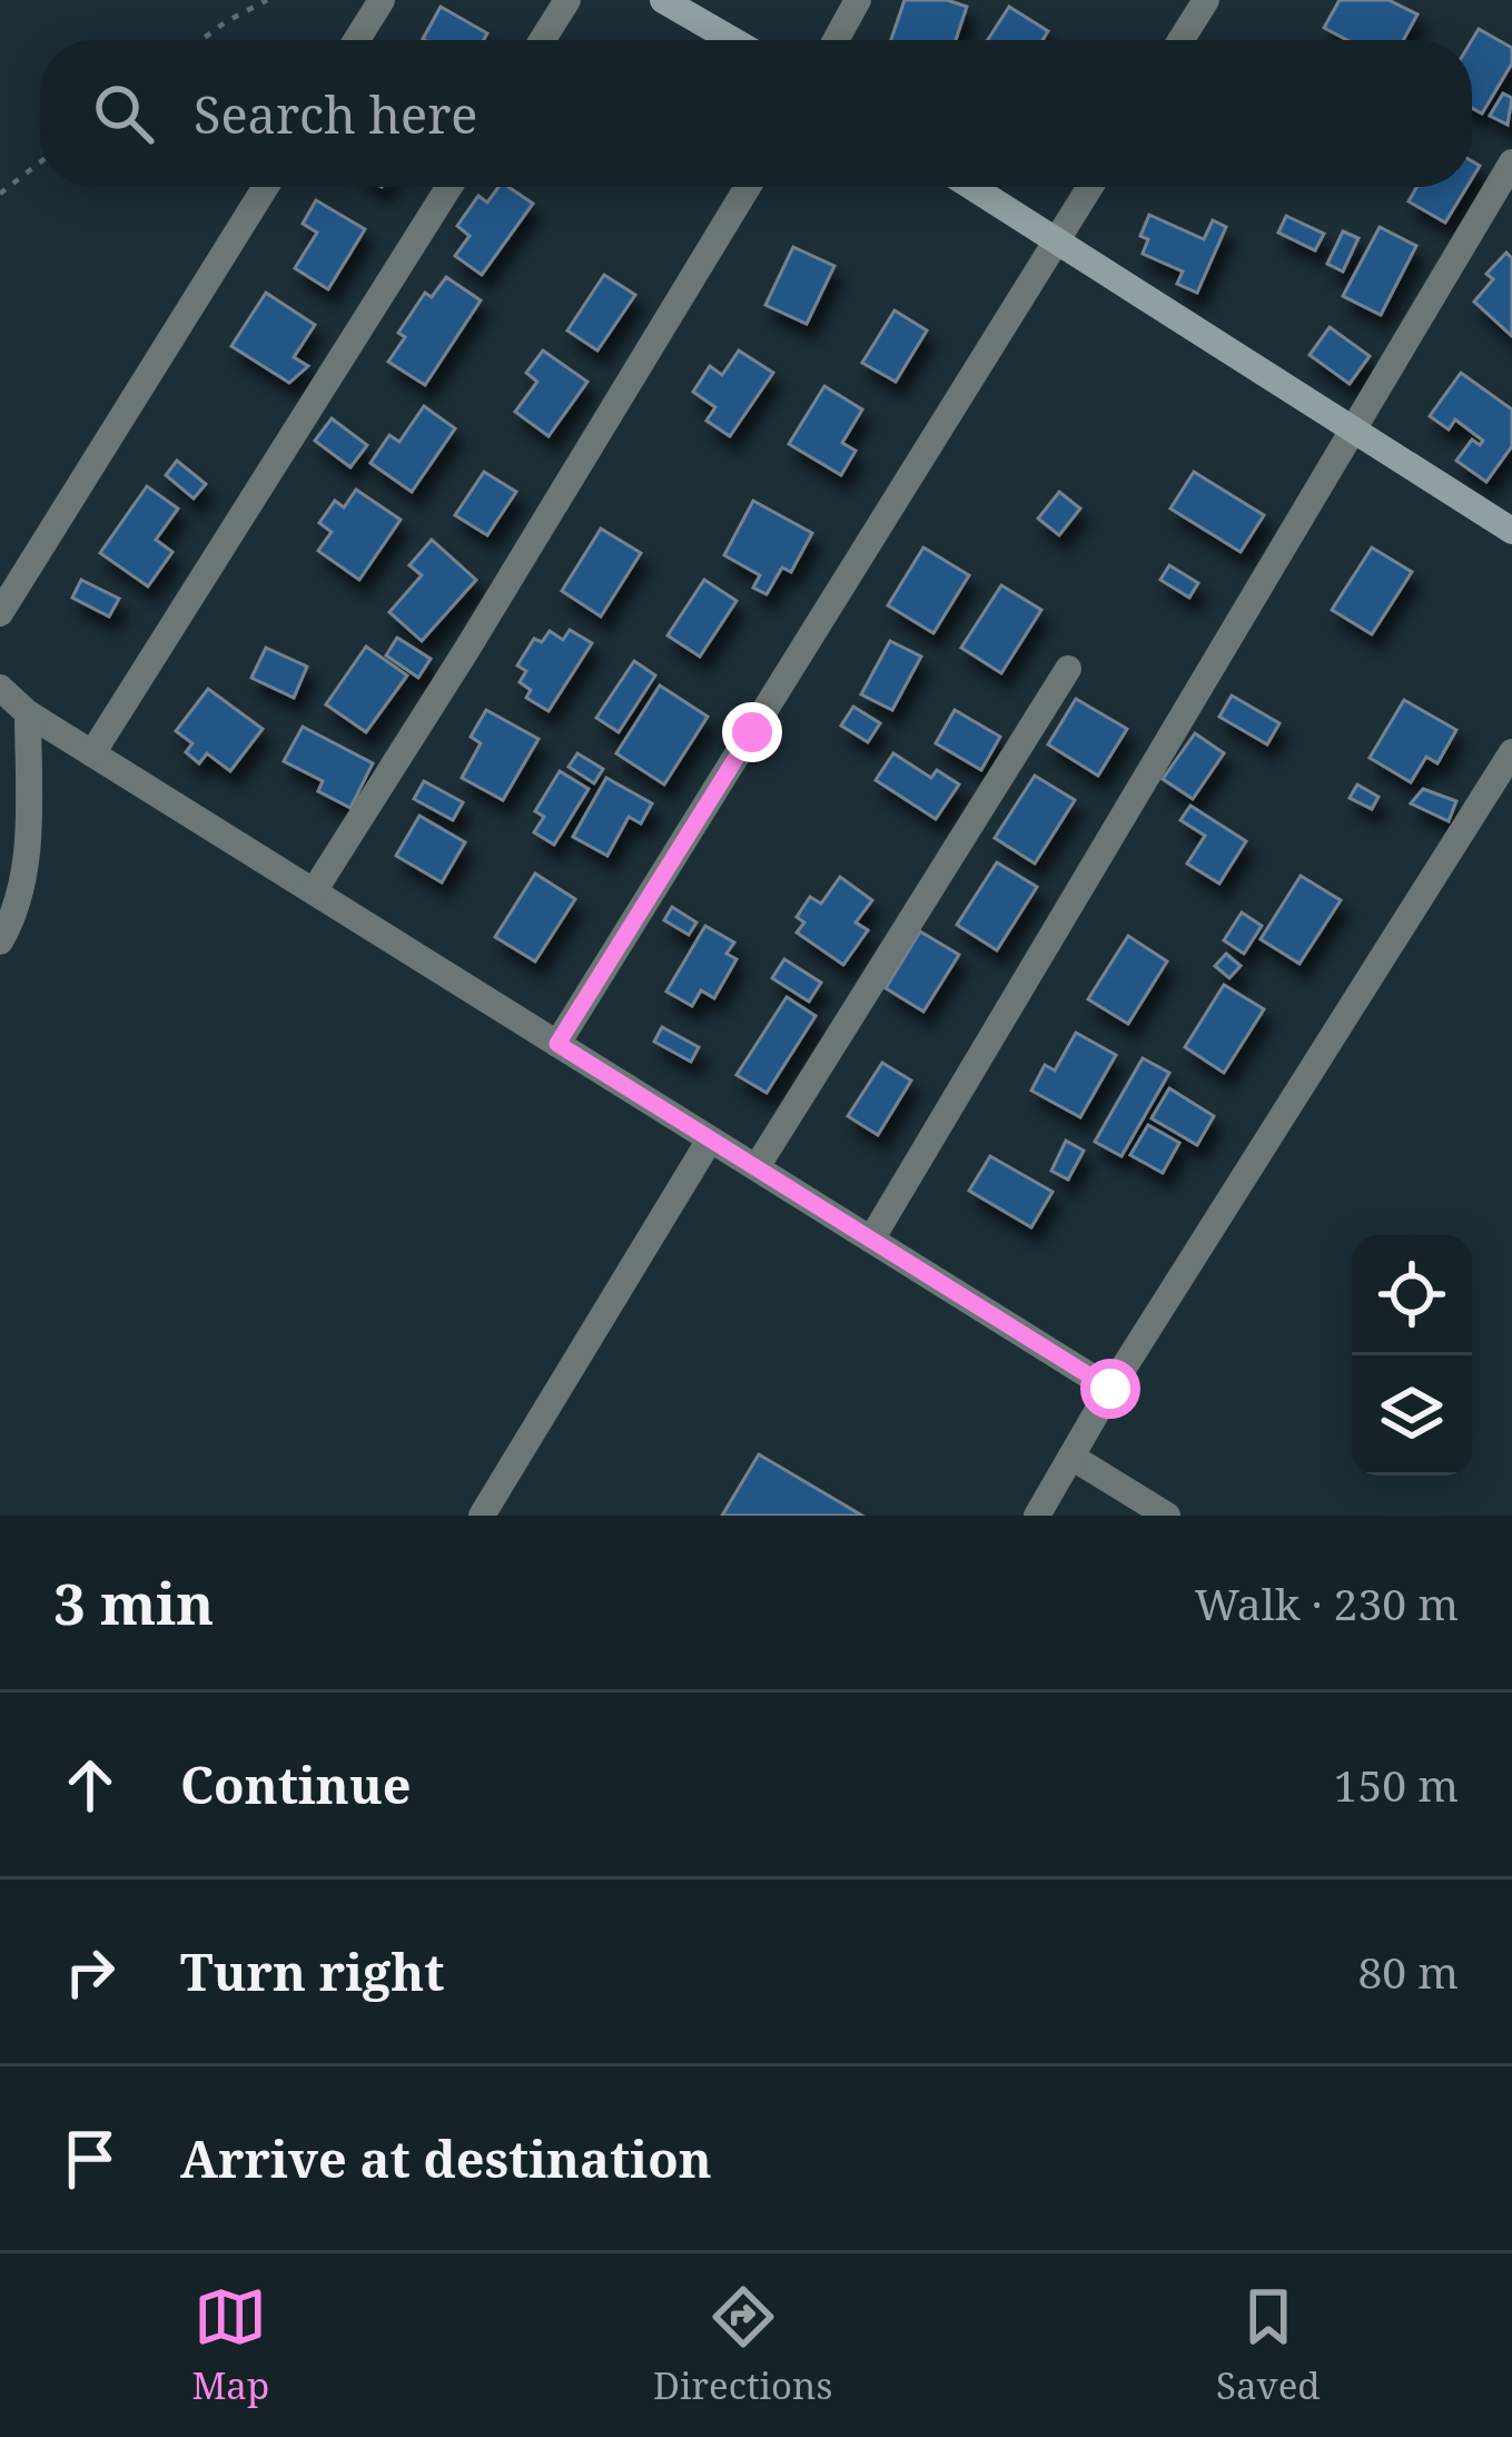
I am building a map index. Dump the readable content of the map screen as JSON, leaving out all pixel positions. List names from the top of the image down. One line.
{"page":{"search":"Search here","heading":["3 min","Walk · 230 m"],"list":[["Continue","150 m"],["Turn right","80 m"],"Arrive at destination"],"nav":["Map","Directions","Saved"]}}
